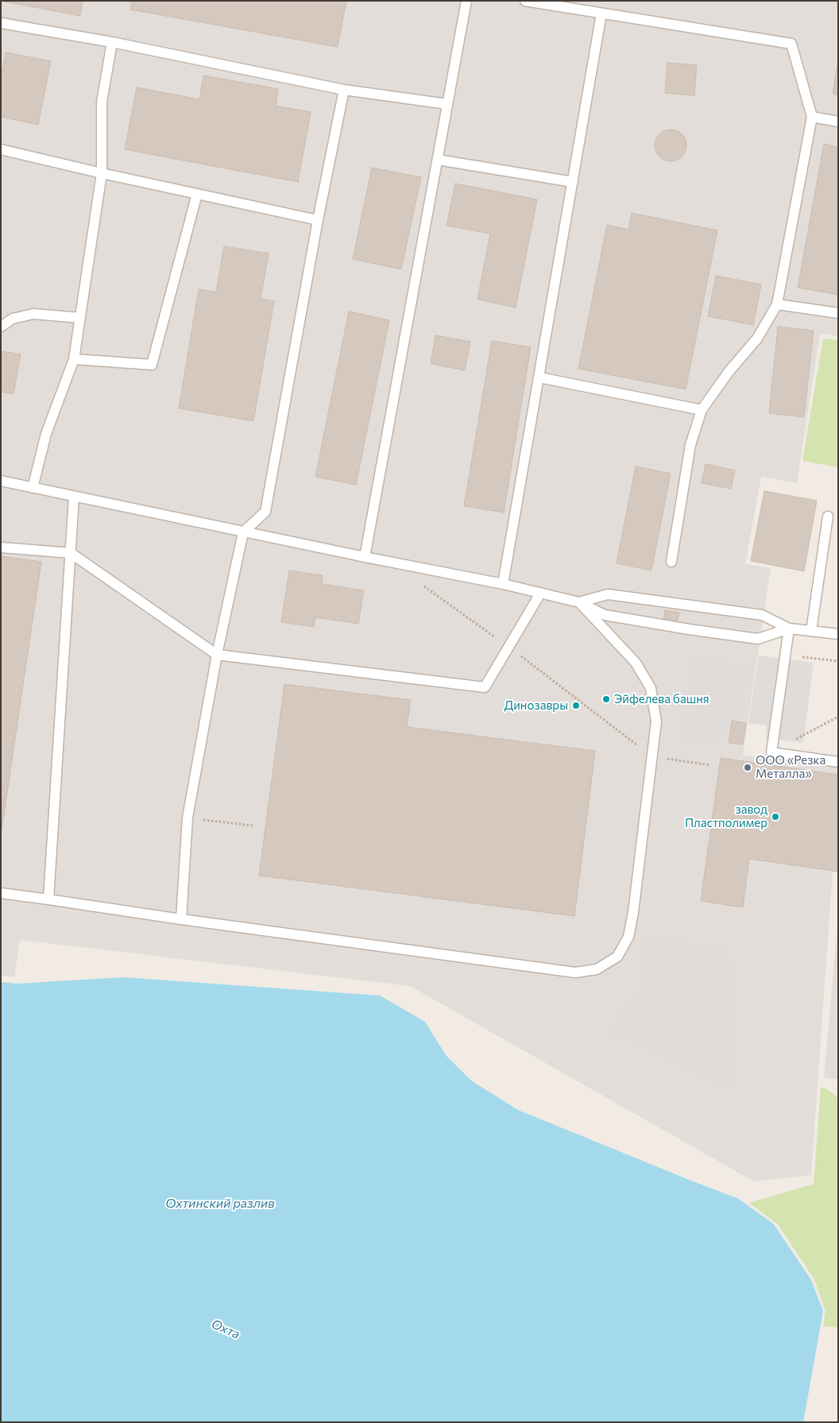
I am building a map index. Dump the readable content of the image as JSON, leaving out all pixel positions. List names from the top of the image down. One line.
{"water":["Охтинский разлив","Охта"],"places":["Эйфелева башня","Динозавры","ООО «Резка Металла»","завод Пластполимер"]}
